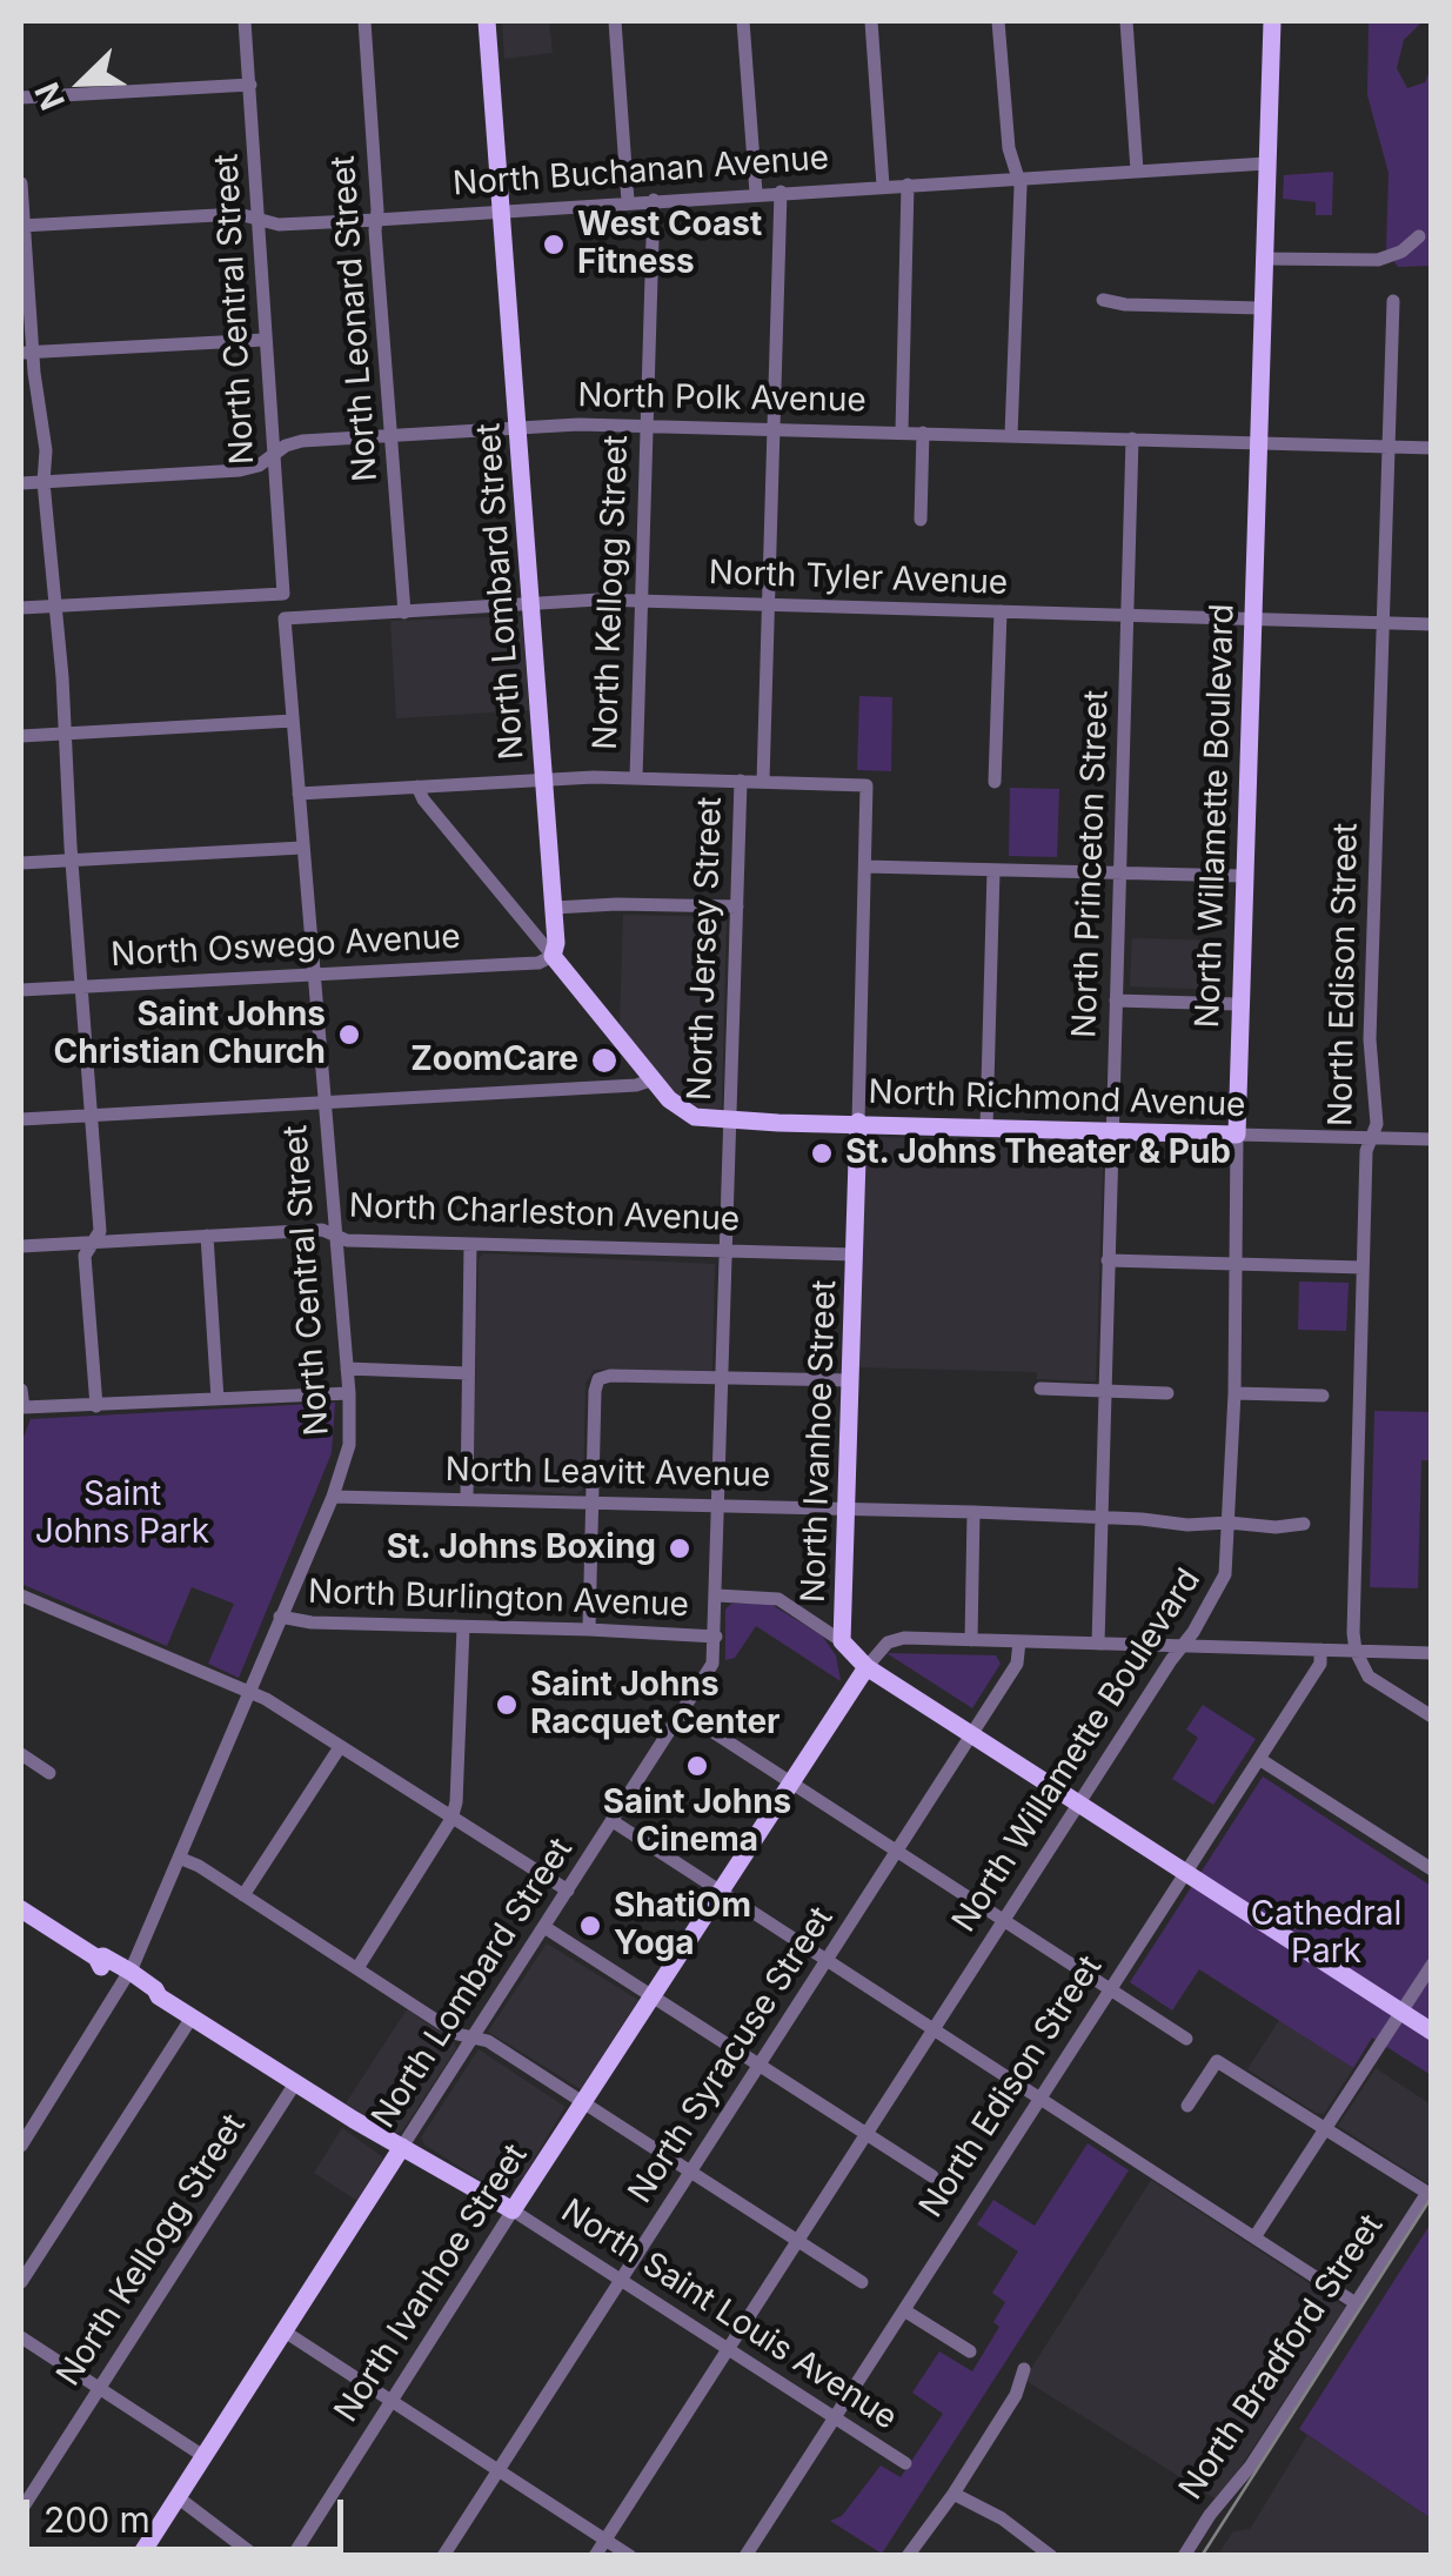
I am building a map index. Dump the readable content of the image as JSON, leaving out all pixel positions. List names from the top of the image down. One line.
{"streets":{"main road":["North Lombard Street","North Willamette Boulevard","North Richmond Avenue","North Ivanhoe Street","North Saint Louis Avenue"],"street":["North Buchanan Avenue","North Central Street","North Leonard Street","North Polk Avenue","North Tyler Avenue","North Kellogg Street","North Princeton Street","North Oswego Avenue","North Jersey Street","North Edison Street","North Charleston Avenue","North Leavitt Avenue","North Burlington Avenue","North Syracuse Street","North Bradford Street"]},"crossings":[["North Buchanan Avenue","North Central Street"],["North Buchanan Avenue","North Leonard Street"],["North Buchanan Avenue","North Lombard Street"],["North Buchanan Avenue","North Kellogg Street"],["North Buchanan Avenue","North Willamette Boulevard"],["North Buchanan Avenue","North Jersey Street"],["North Central Street","North Polk Avenue"],["North Central Street","North Tyler Avenue"],["North Central Street","North Oswego Avenue"],["North Central Street","North Charleston Avenue"],["North Central Street","North Leavitt Avenue"],["North Central Street","North Burlington Avenue"],["North Central Street","North Saint Louis Avenue"],["North Leonard Street","North Polk Avenue"],["North Leonard Street","North Tyler Avenue"],["North Polk Avenue","North Lombard Street"],["North Polk Avenue","North Kellogg Street"],["North Polk Avenue","North Willamette Boulevard"],["North Polk Avenue","North Princeton Street"],["North Polk Avenue","North Jersey Street"],["North Polk Avenue","North Edison Street"],["North Tyler Avenue","North Lombard Street"],["North Tyler Avenue","North Kellogg Street"],["North Tyler Avenue","North Willamette Boulevard"],["North Tyler Avenue","North Princeton Street"],["North Tyler Avenue","North Jersey Street"],["North Tyler Avenue","North Edison Street"],["North Lombard Street","North Oswego Avenue"],["North Lombard Street","North Jersey Street"],["North Lombard Street","North Richmond Avenue"],["North Lombard Street","North Charleston Avenue"],["North Lombard Street","North Leavitt Avenue"],["North Lombard Street","North Burlington Avenue"],["North Lombard Street","North Saint Louis Avenue"],["North Kellogg Street","North Saint Louis Avenue"],["North Willamette Boulevard","North Richmond Avenue"],["North Willamette Boulevard","North Leavitt Avenue"],["North Willamette Boulevard","North Saint Louis Avenue"],["North Princeton Street","North Richmond Avenue"],["North Princeton Street","North Leavitt Avenue"],["North Jersey Street","North Richmond Avenue"],["North Jersey Street","North Ivanhoe Street"],["North Edison Street","North Richmond Avenue"],["North Edison Street","North Saint Louis Avenue"],["North Richmond Avenue","North Ivanhoe Street"],["North Charleston Avenue","North Ivanhoe Street"],["North Ivanhoe Street","North Leavitt Avenue"],["North Ivanhoe Street","North Saint Louis Avenue"],["North Syracuse Street","North Saint Louis Avenue"]],"parks":["Saint Johns Park","Cathedral Park"],"places":["West Coast Fitness","Saint Johns Christian Church","ZoomCare","St. Johns Theater & Pub","St. Johns Boxing","Saint Johns Racquet Center","Saint Johns Cinema","ShatiOm Yoga"],"scale_bar":"200 m","north":"bottom left"}
